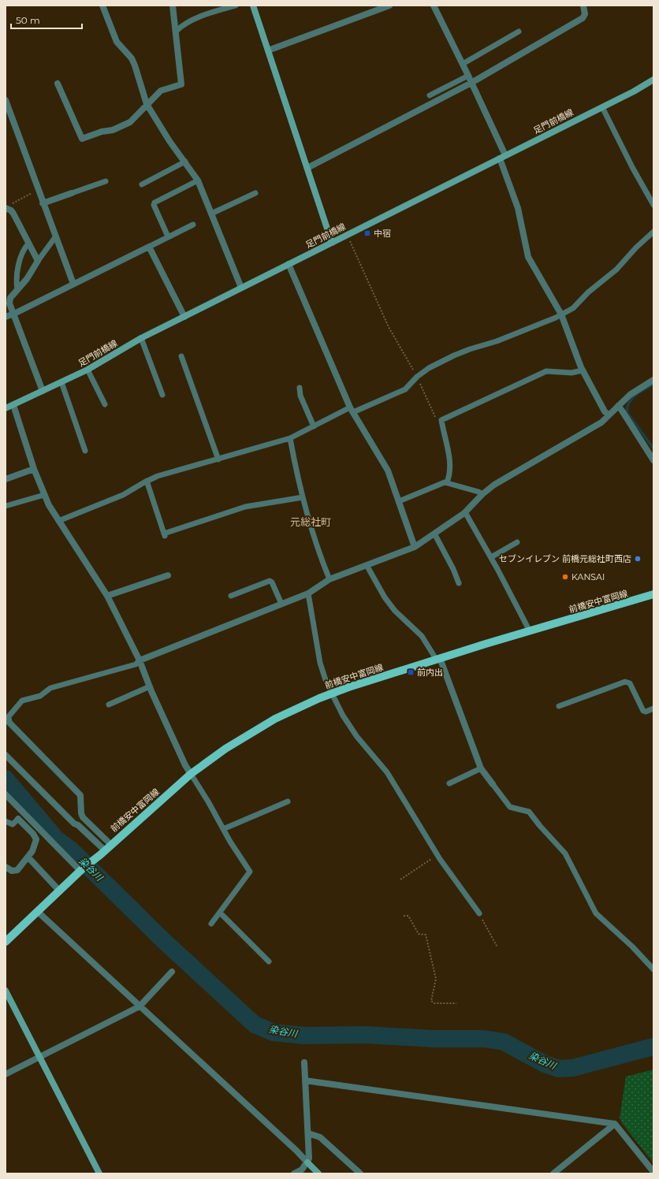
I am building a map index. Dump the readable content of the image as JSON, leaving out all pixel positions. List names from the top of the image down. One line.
{"streets":{"main road":["足門前橋線","前橋安中富岡線"]},"districts":["元総社町"],"water":["染谷川"],"places":{"transit":["中宿","前内出"],"other":["セブンイレブン 前橋元総社町西店","KANSAI"]},"scale_bar":"50 m"}
